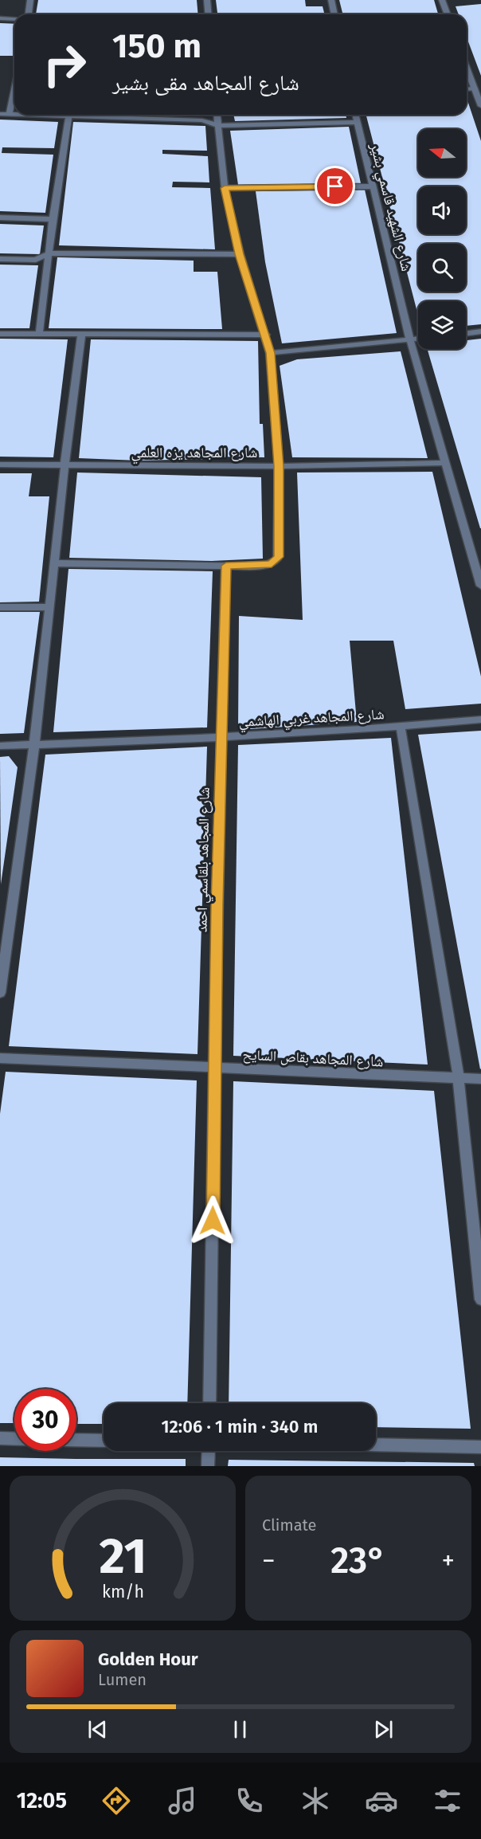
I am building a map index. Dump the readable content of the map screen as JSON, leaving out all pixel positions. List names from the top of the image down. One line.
{"streets":{"street":["شارع الشهيد قاسمي بشير","شارع المجاهد يزه العلمي","شارع المجاهد غربي الهاشمي","شارع المجاهد بلقاسمي احمد","شارع المجاهد بقاص السايح"]},"crossings":[["شارع الشهيد قاسمي بشير","شارع المجاهد يزه العلمي"],["شارع المجاهد غربي الهاشمي","شارع المجاهد بلقاسمي احمد"],["شارع المجاهد بلقاسمي احمد","شارع المجاهد بقاص السايح"]],"north":"left","page":{"turn":["150 m","شارع المجاهد مقى بشير"],"limit":"30","trip":"12:06 · 1 min · 340 m","tile":"Climate","heat":["−","23°","+"],"song":["Golden Hour","Lumen"],"tabs":"12:05","gauge":["21","km/h"]}}
